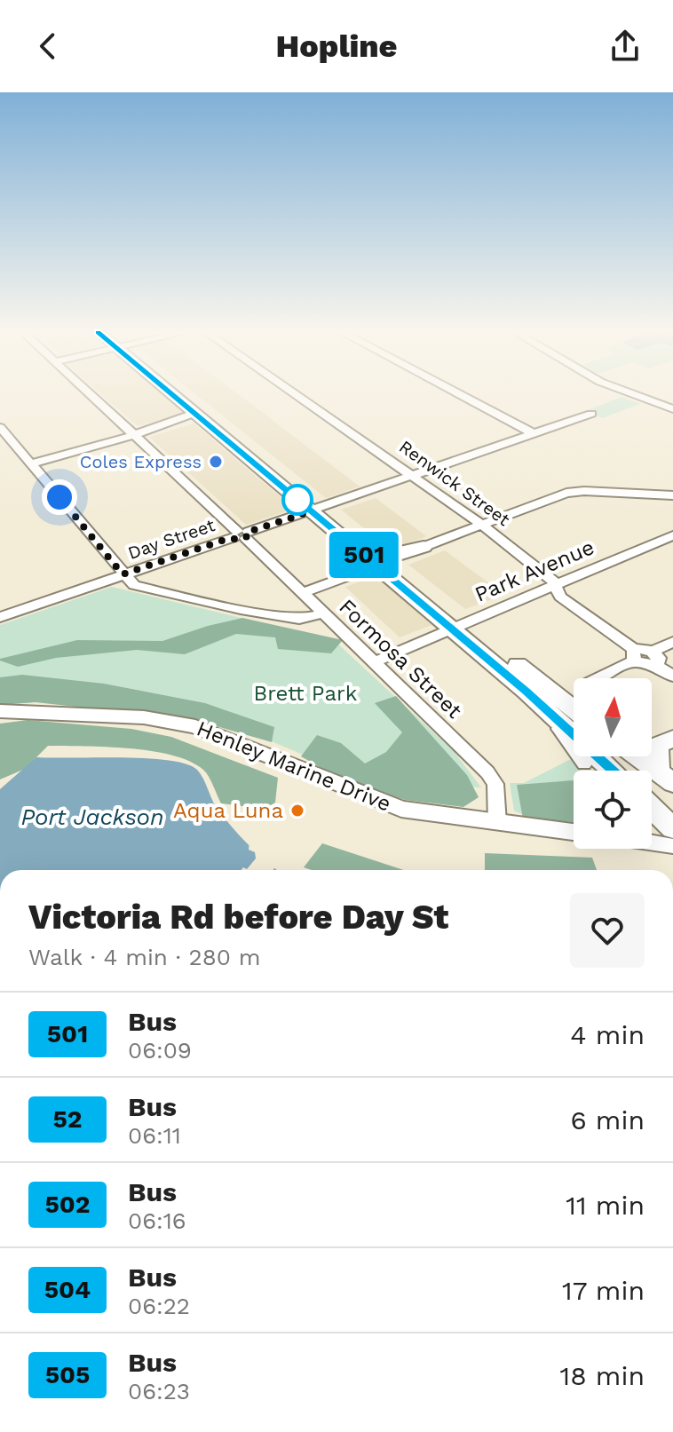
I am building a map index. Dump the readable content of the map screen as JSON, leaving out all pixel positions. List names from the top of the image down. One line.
{"streets":{"main road":["Henley Marine Drive"],"street":["Renwick Street","Day Street","Park Avenue","Formosa Street"]},"crossings":[["Renwick Street","Day Street"],["Renwick Street","Park Avenue"],["Day Street","Formosa Street"],["Park Avenue","Formosa Street"],["Formosa Street","Henley Marine Drive"]],"water":["Port Jackson"],"parks":["Brett Park"],"places":["Coles Express","Aqua Luna"],"lines":["bus line 501"],"north":"top","page":{"header":"Hopline","on_map":"501","heading":["Victoria Rd before Day St","Walk · 4 min · 280 m"],"list":[{"mark":"501","name":"Bus","note":"06:09","value":"4 min"},{"mark":"52","name":"Bus","note":"06:11","value":"6 min"},{"mark":"502","name":"Bus","note":"06:16","value":"11 min"},{"mark":"504","name":"Bus","note":"06:22","value":"17 min"},{"mark":"505","name":"Bus","note":"06:23","value":"18 min"}]}}
